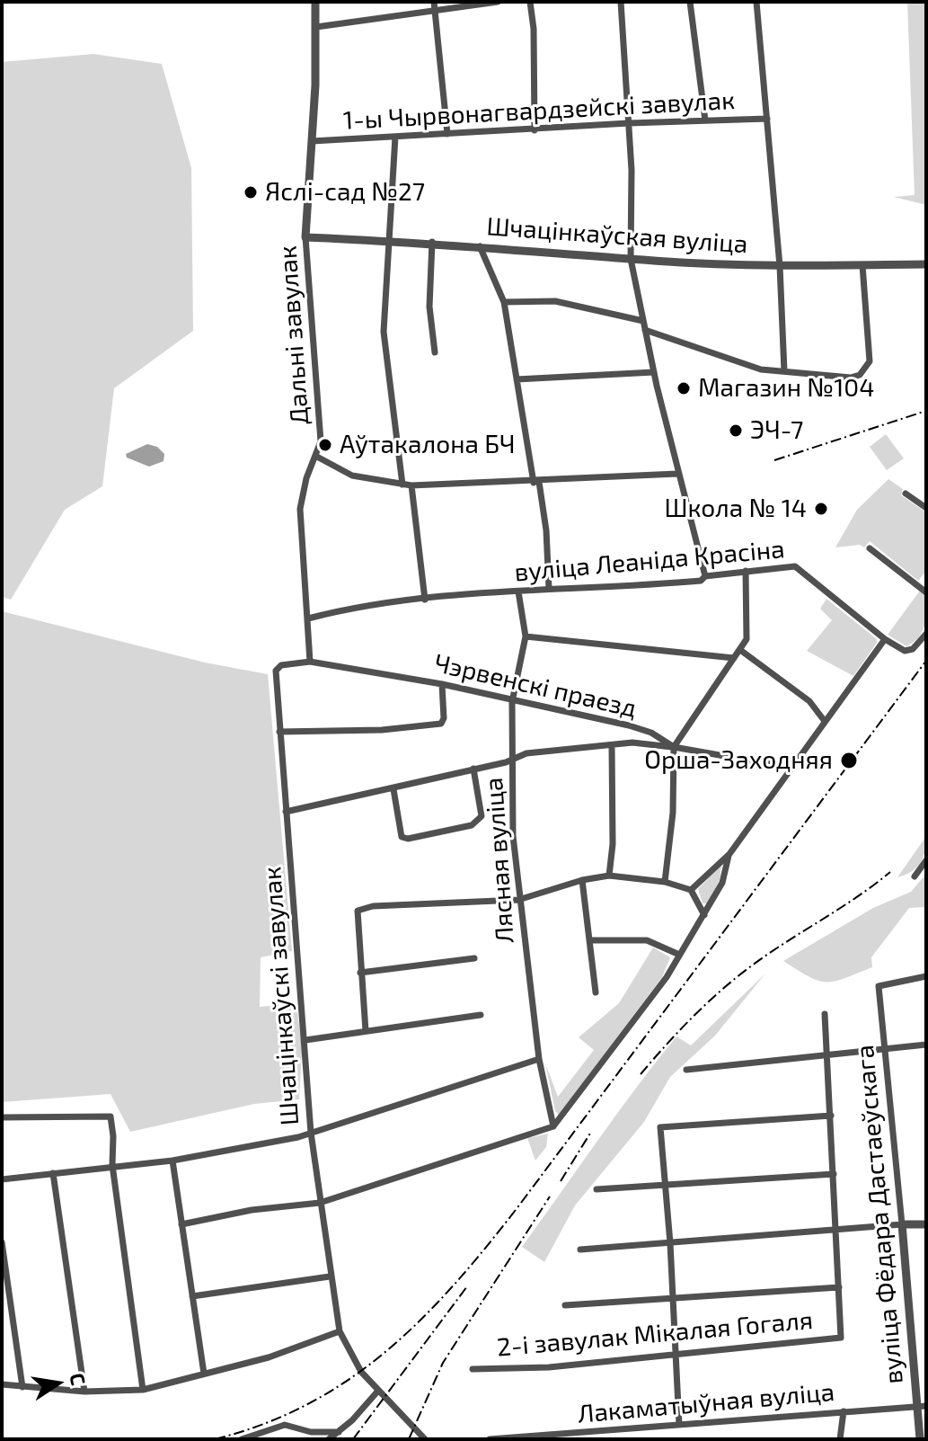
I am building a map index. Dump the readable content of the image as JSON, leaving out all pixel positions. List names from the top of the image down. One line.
{"streets":{"street":["1-ы Чырвонагвардзейскі завулак","Шчацінкаўская вуліца","Дальні завулак","вуліца Леаніда Красіна","Чэрвенскі праезд","Лясная вуліца","Шчацінкаўскі завулак","вуліца Фёдара Дастаеўскага","2-і завулак Мікалая Гогаля","Лакаматыўная вуліца"]},"crossings":[["1-ы Чырвонагвардзейскі завулак","Дальні завулак"],["Шчацінкаўская вуліца","Дальні завулак"],["Дальні завулак","вуліца Леаніда Красіна"],["Дальні завулак","Чэрвенскі праезд"],["Дальні завулак","Шчацінкаўскі завулак"],["вуліца Леаніда Красіна","Лясная вуліца"],["Чэрвенскі праезд","Лясная вуліца"],["Чэрвенскі праезд","Шчацінкаўскі завулак"],["вуліца Фёдара Дастаеўскага","Лакаматыўная вуліца"]],"places":["Яслі-сад №27","Магазин №104","ЭЧ-7","Аўтакалона БЧ","Школа № 14","Орша-Заходняя"],"north":"right"}
